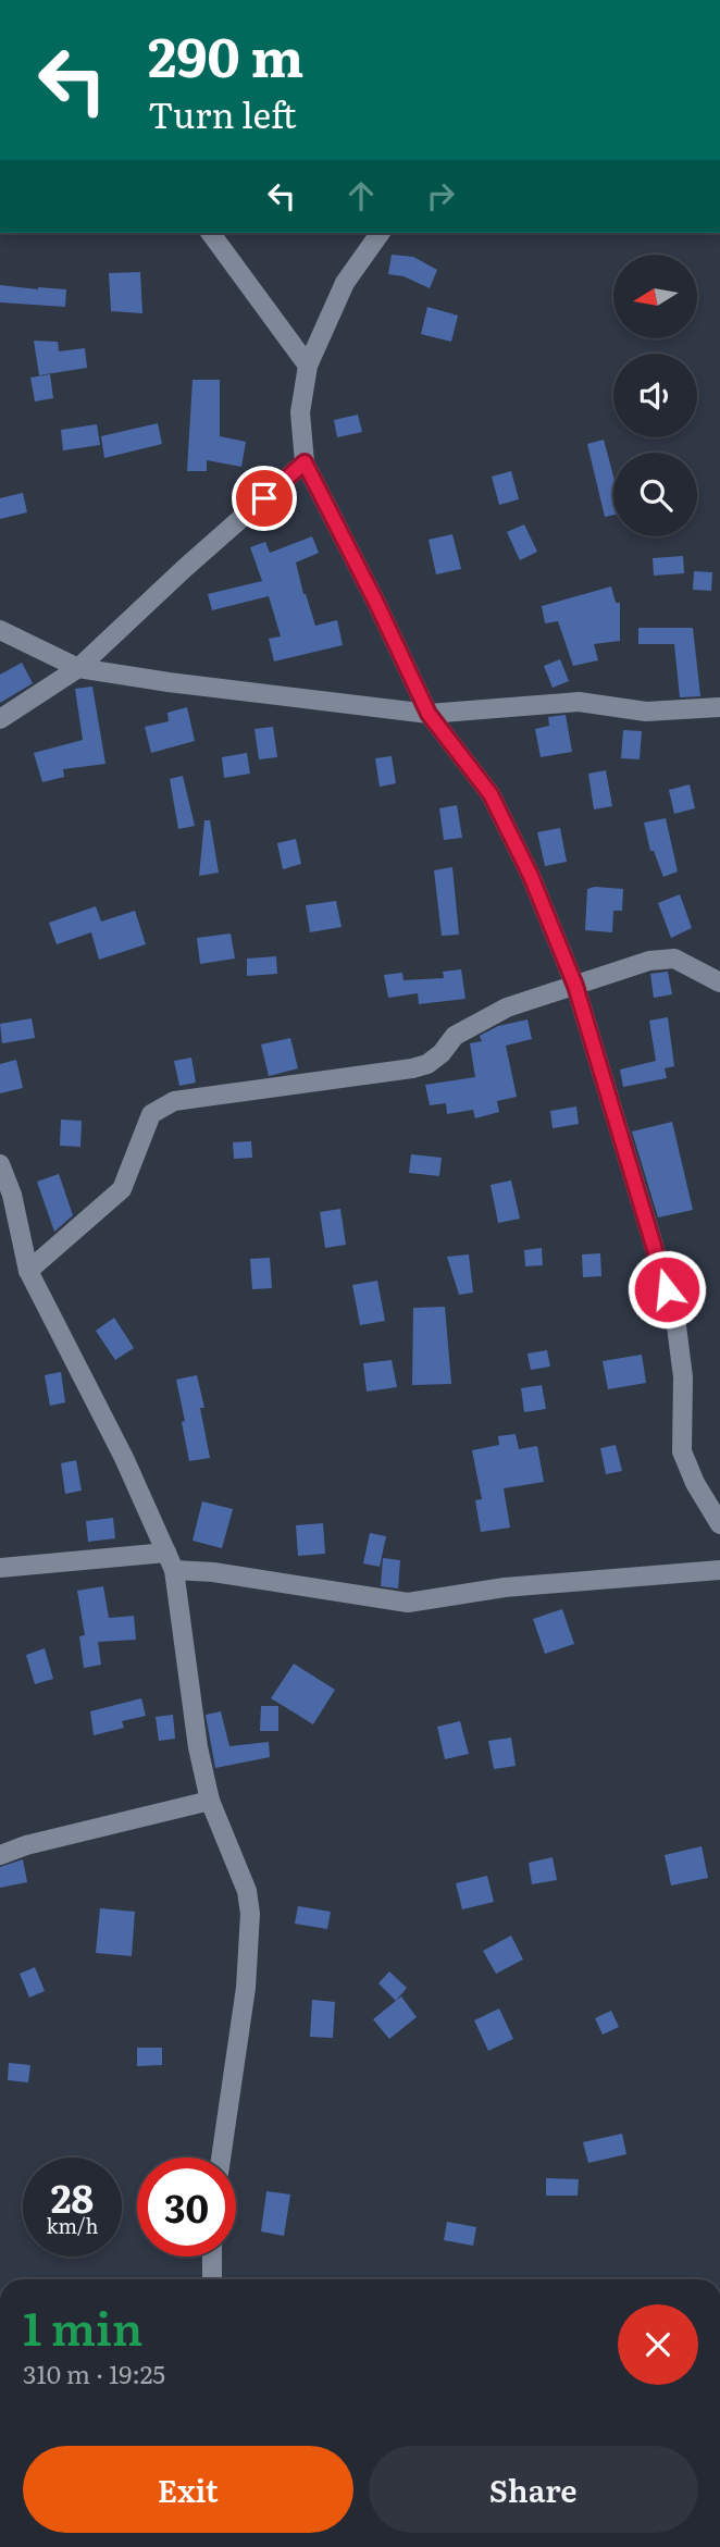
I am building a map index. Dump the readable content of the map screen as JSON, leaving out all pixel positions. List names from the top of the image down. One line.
{"north":"left","page":{"turn":["290 m","Turn left"],"speed":"28 km/h","limit":"30","heading":["1 min","310 m · 19:25"],"buttons":["Exit","Share"]}}
